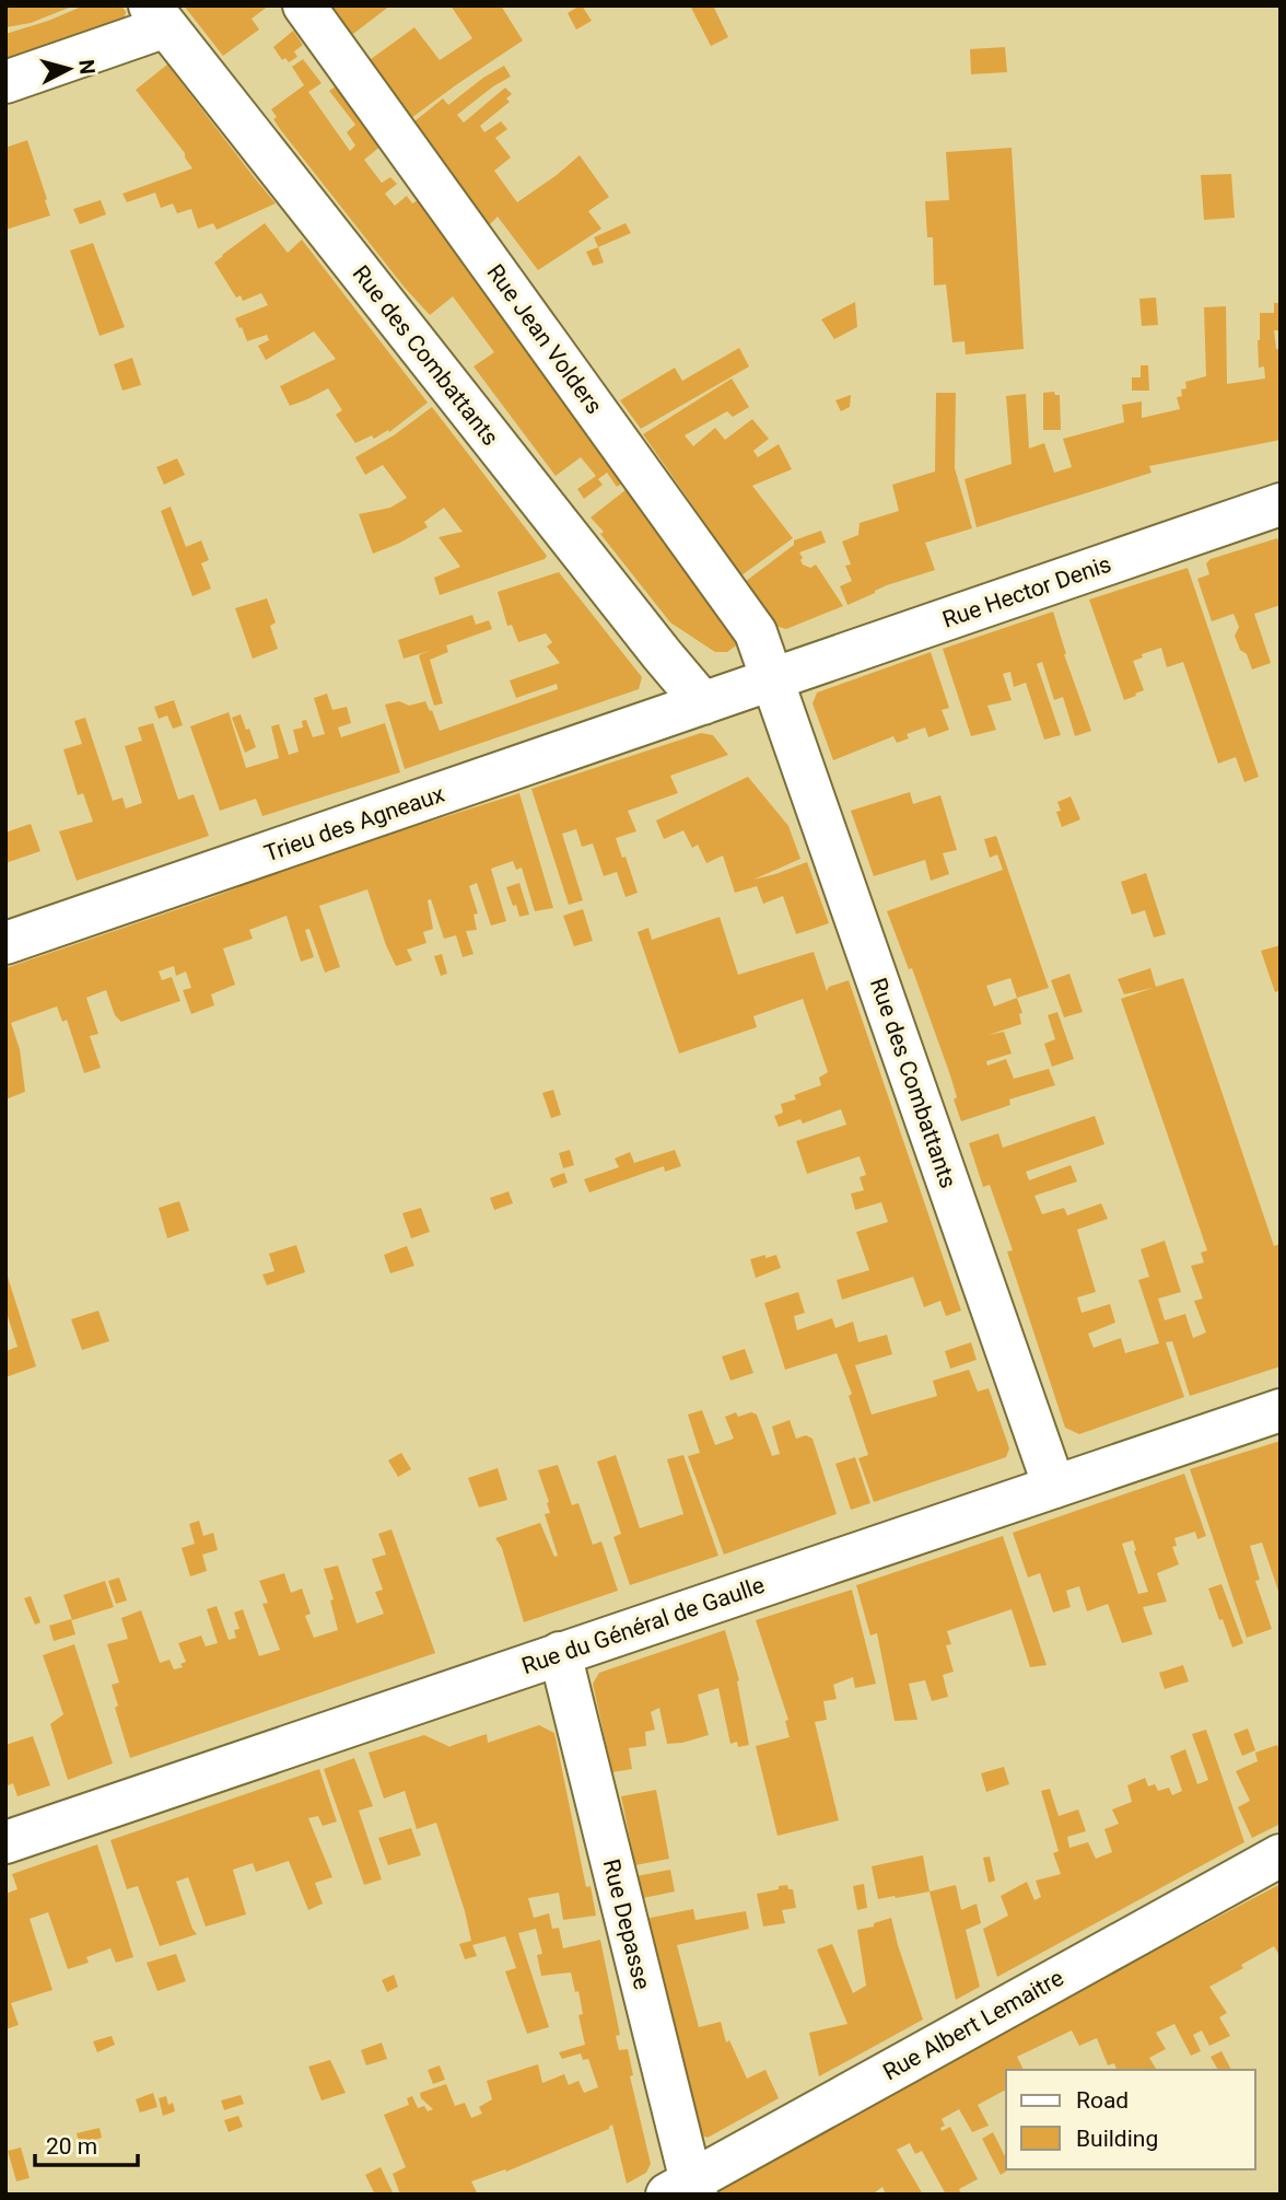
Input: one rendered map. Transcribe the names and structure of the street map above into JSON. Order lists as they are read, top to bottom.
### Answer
{
  "streets": {
    "street": [
      "Rue Jean Volders",
      "Rue des Combattants",
      "Rue Hector Denis",
      "Trieu des Agneaux",
      "Rue du Général de Gaulle",
      "Rue Depasse",
      "Rue Albert Lemaitre"
    ]
  },
  "crossings": [
    ["Rue Jean Volders", "Rue des Combattants"],
    ["Rue Jean Volders", "Rue Hector Denis"],
    ["Rue des Combattants", "Rue Hector Denis"],
    ["Rue des Combattants", "Trieu des Agneaux"],
    ["Rue des Combattants", "Rue du Général de Gaulle"],
    ["Rue Hector Denis", "Trieu des Agneaux"],
    ["Rue du Général de Gaulle", "Rue Depasse"],
    ["Rue Depasse", "Rue Albert Lemaitre"]
  ],
  "legend": ["Road", "Building"],
  "scale_bar": "20 m",
  "north": "right"
}
